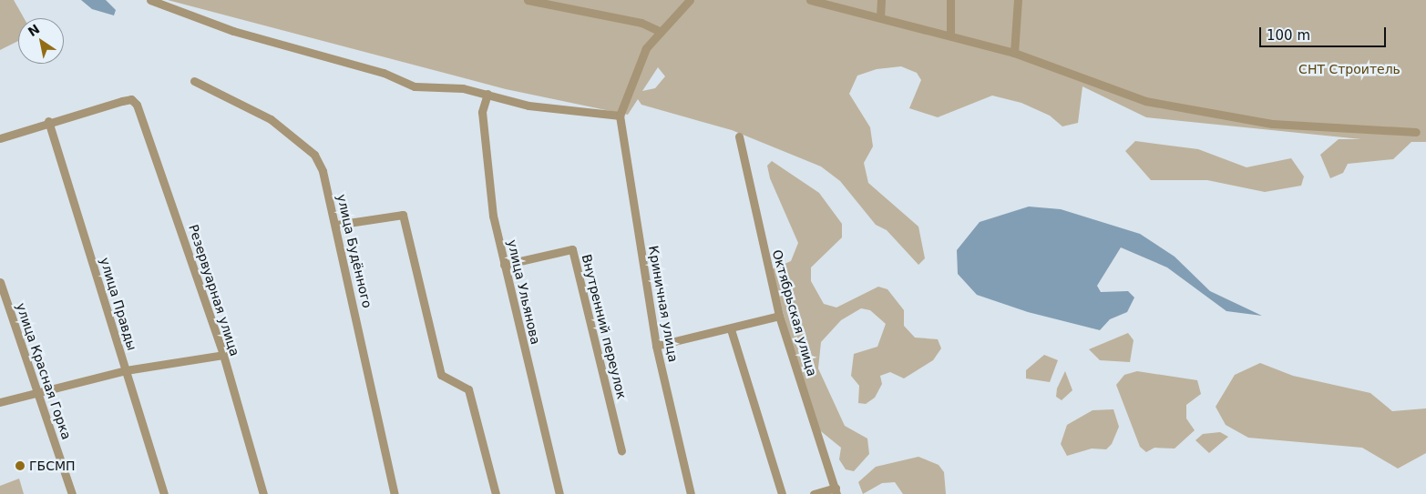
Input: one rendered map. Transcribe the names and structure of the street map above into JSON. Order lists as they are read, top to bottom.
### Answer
{
  "streets": {
    "street": [
      "улица Будённого",
      "Резервуарная улица",
      "улица Ульянова",
      "улица Правды",
      "Криничная улица",
      "Октябрьская улица",
      "Внутренний переулок",
      "улица Красная Горка"
    ]
  },
  "crossings": [
    ["Резервуарная улица", "улица Правды"],
    ["улица Ульянова", "Внутренний переулок"]
  ],
  "parks": ["СНТ Строитель"],
  "places": ["ГБСМП"],
  "scale_bar": "100 m",
  "north": "top left"
}
